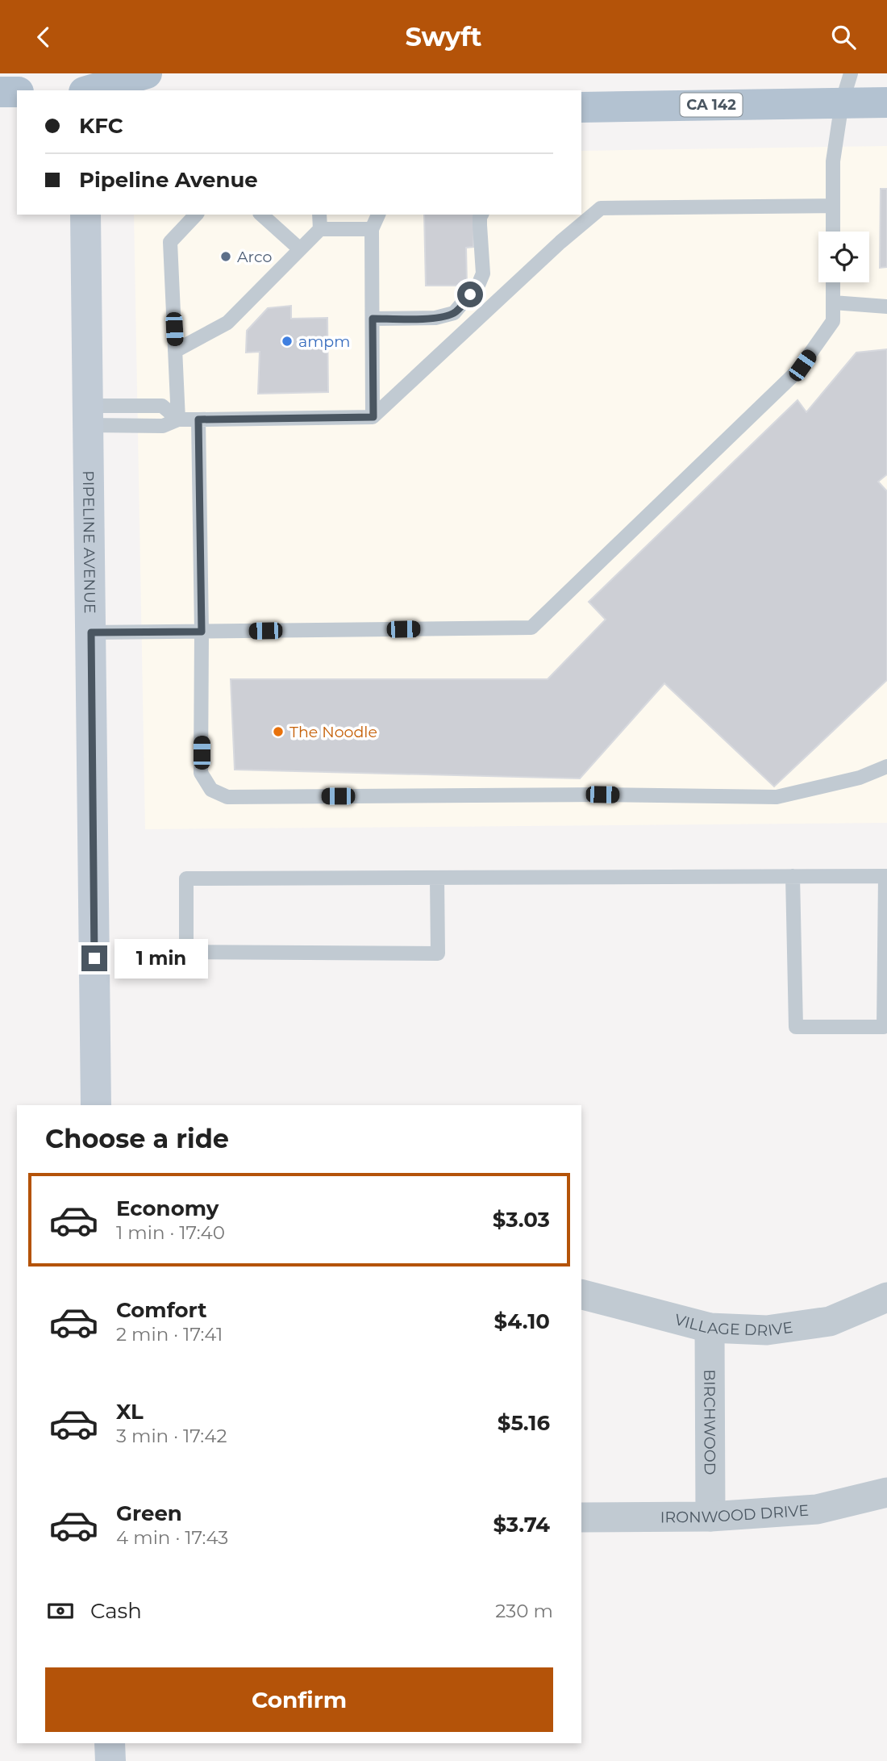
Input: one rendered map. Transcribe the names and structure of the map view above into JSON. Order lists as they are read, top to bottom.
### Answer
{
  "streets": {
    "main road": ["CA 142", "PIPELINE AVENUE"],
    "street": ["VILLAGE DRIVE", "BIRCHWOOD", "IRONWOOD DRIVE"]
  },
  "crossings": [
    ["VILLAGE DRIVE", "BIRCHWOOD"],
    ["BIRCHWOOD", "IRONWOOD DRIVE"]
  ],
  "places": ["Arco", "ampm", "The Noodle"],
  "page": {
    "header": "Swyft",
    "banner": ["KFC", "Pipeline Avenue"],
    "bubble": "1 min",
    "heading": "Choose a ride",
    "list": [
      {
        "name": "Economy",
        "note": "1 min · 17:40",
        "value": "$3.03"
      },
      {
        "name": "Comfort",
        "note": "2 min · 17:41",
        "value": "$4.10"
      },
      {
        "name": "XL",
        "note": "3 min · 17:42",
        "value": "$5.16"
      },
      {
        "name": "Green",
        "note": "4 min · 17:43",
        "value": "$3.74"
      }
    ],
    "pay": ["Cash", "230 m"],
    "buttons": "Confirm"
  }
}
